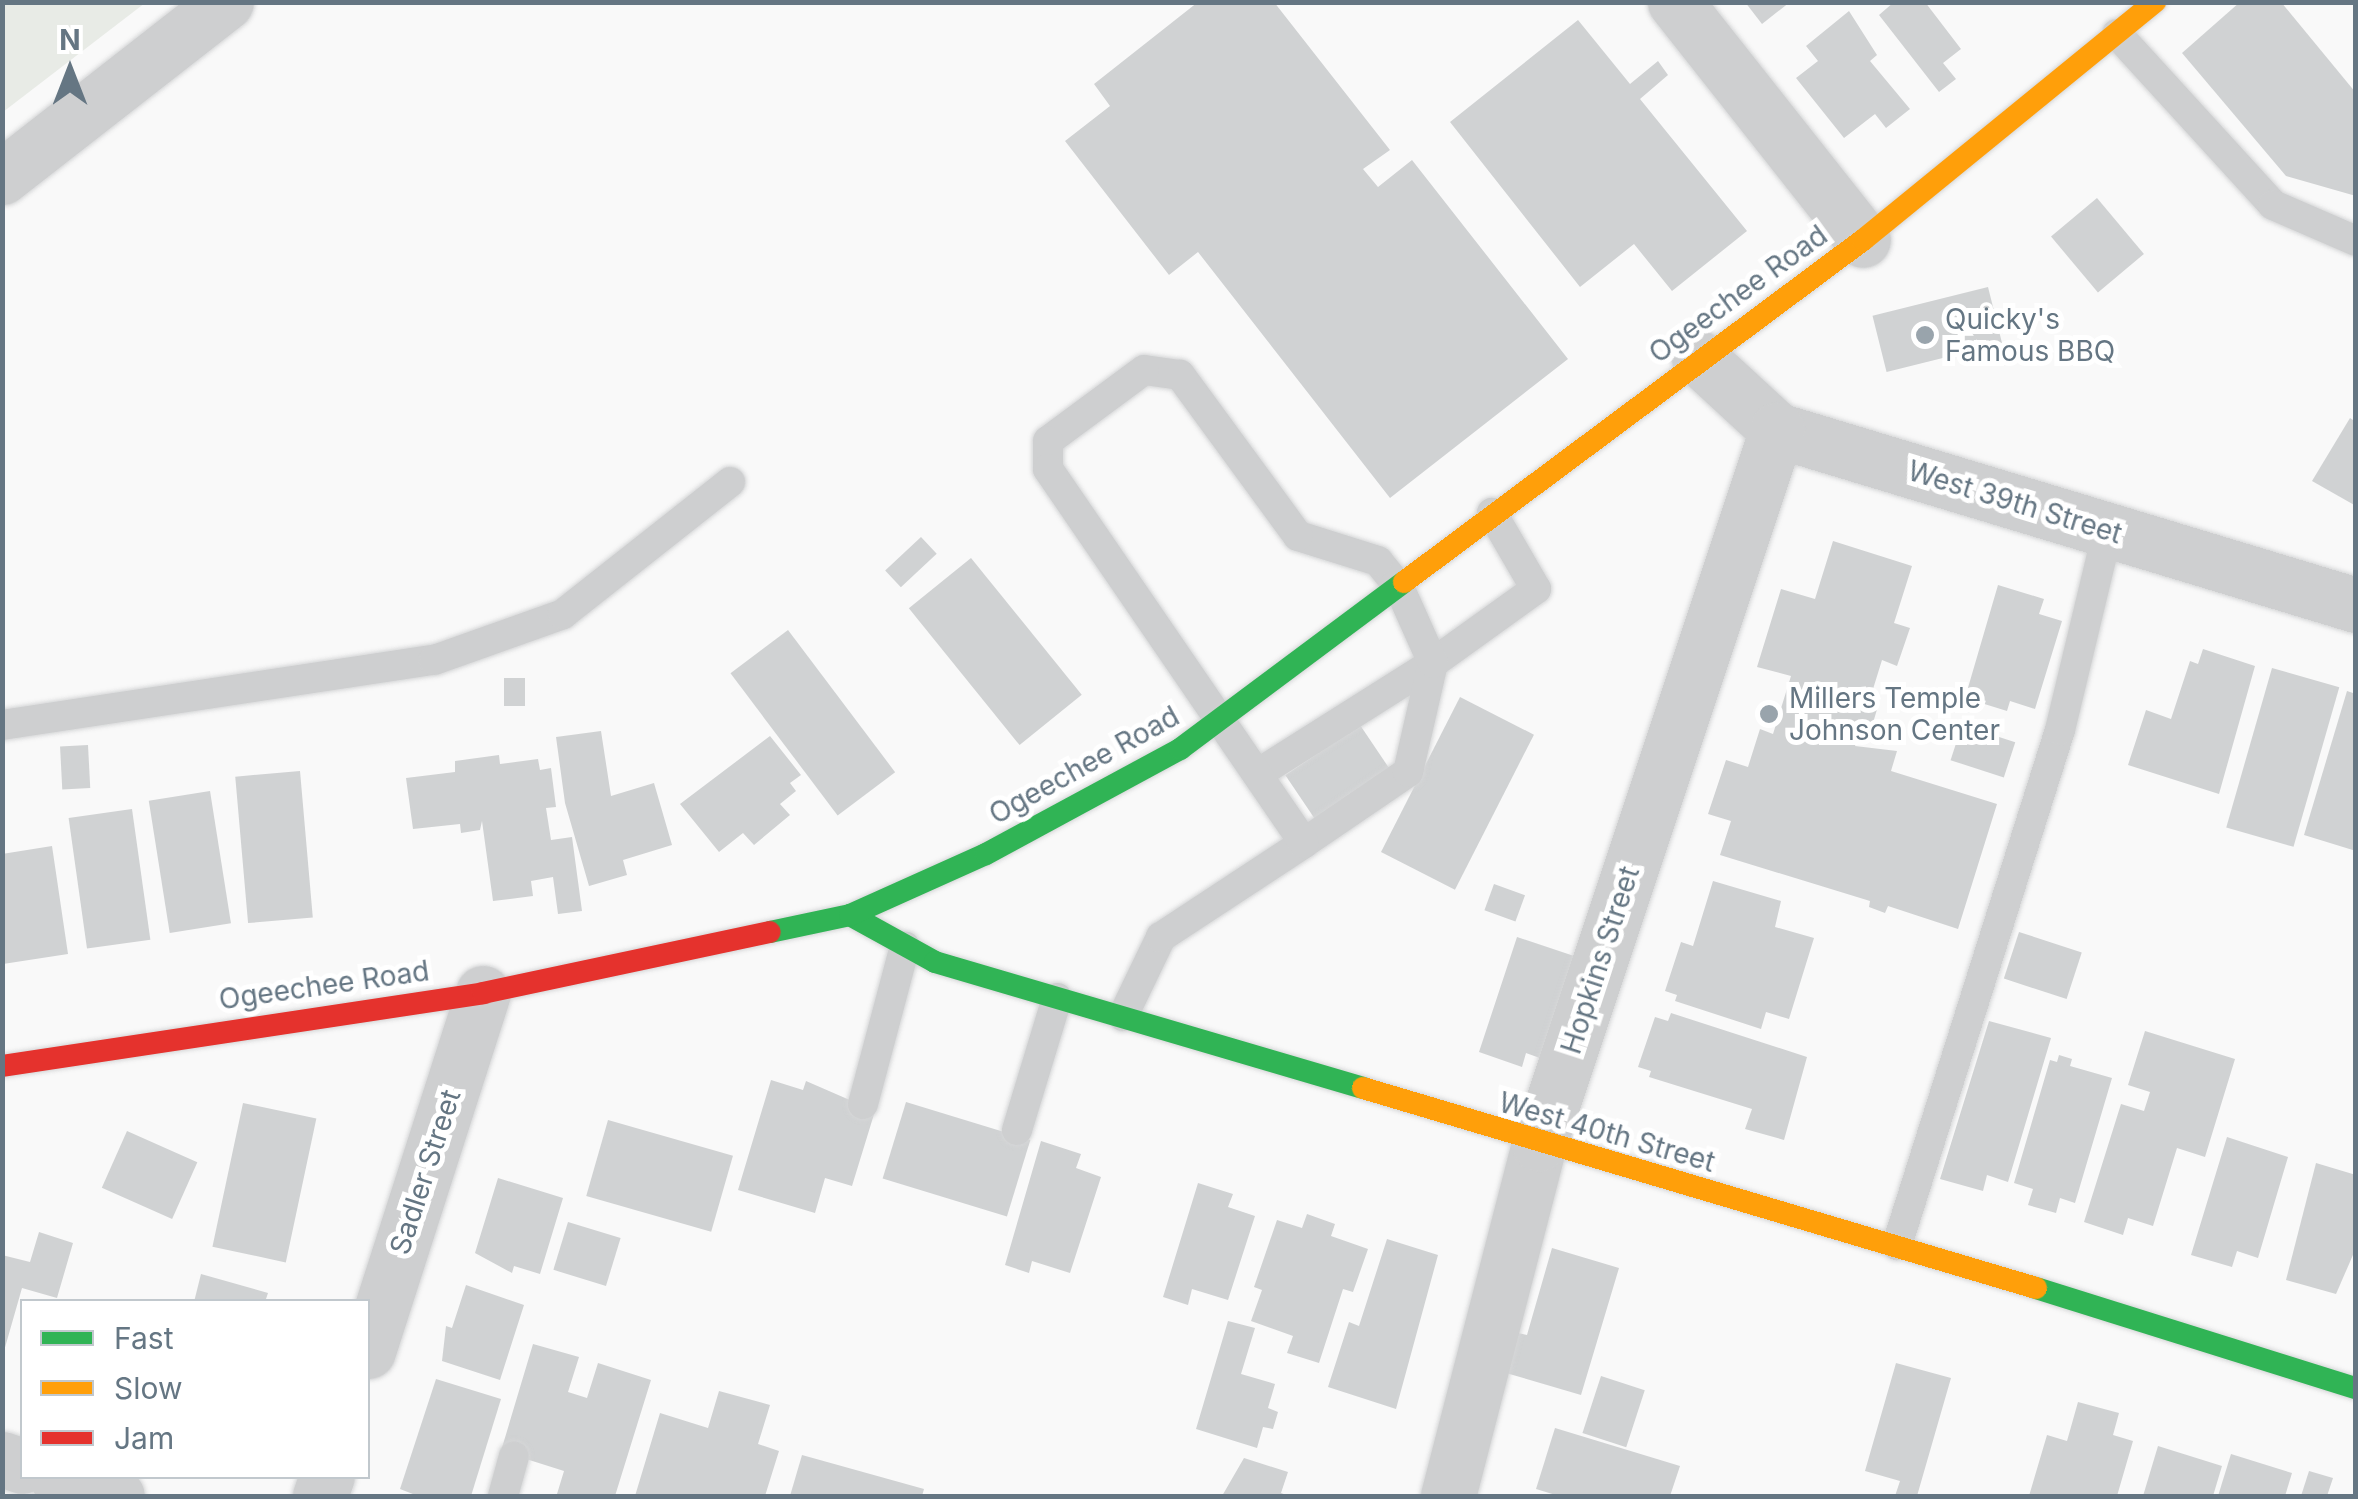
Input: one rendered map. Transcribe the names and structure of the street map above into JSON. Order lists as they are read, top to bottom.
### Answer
{
  "streets": {
    "street": [
      "Ogeechee Road",
      "West 39th Street",
      "Hopkins Street",
      "West 40th Street",
      "Sadler Street"
    ]
  },
  "crossings": [
    ["Ogeechee Road", "West 39th Street"],
    ["Ogeechee Road", "West 40th Street"],
    ["Ogeechee Road", "Sadler Street"],
    ["West 39th Street", "Hopkins Street"],
    ["Hopkins Street", "West 40th Street"]
  ],
  "places": ["Quicky's Famous BBQ", "Millers Temple Johnson Center"],
  "legend": ["Fast", "Slow", "Jam"],
  "north": "top"
}
